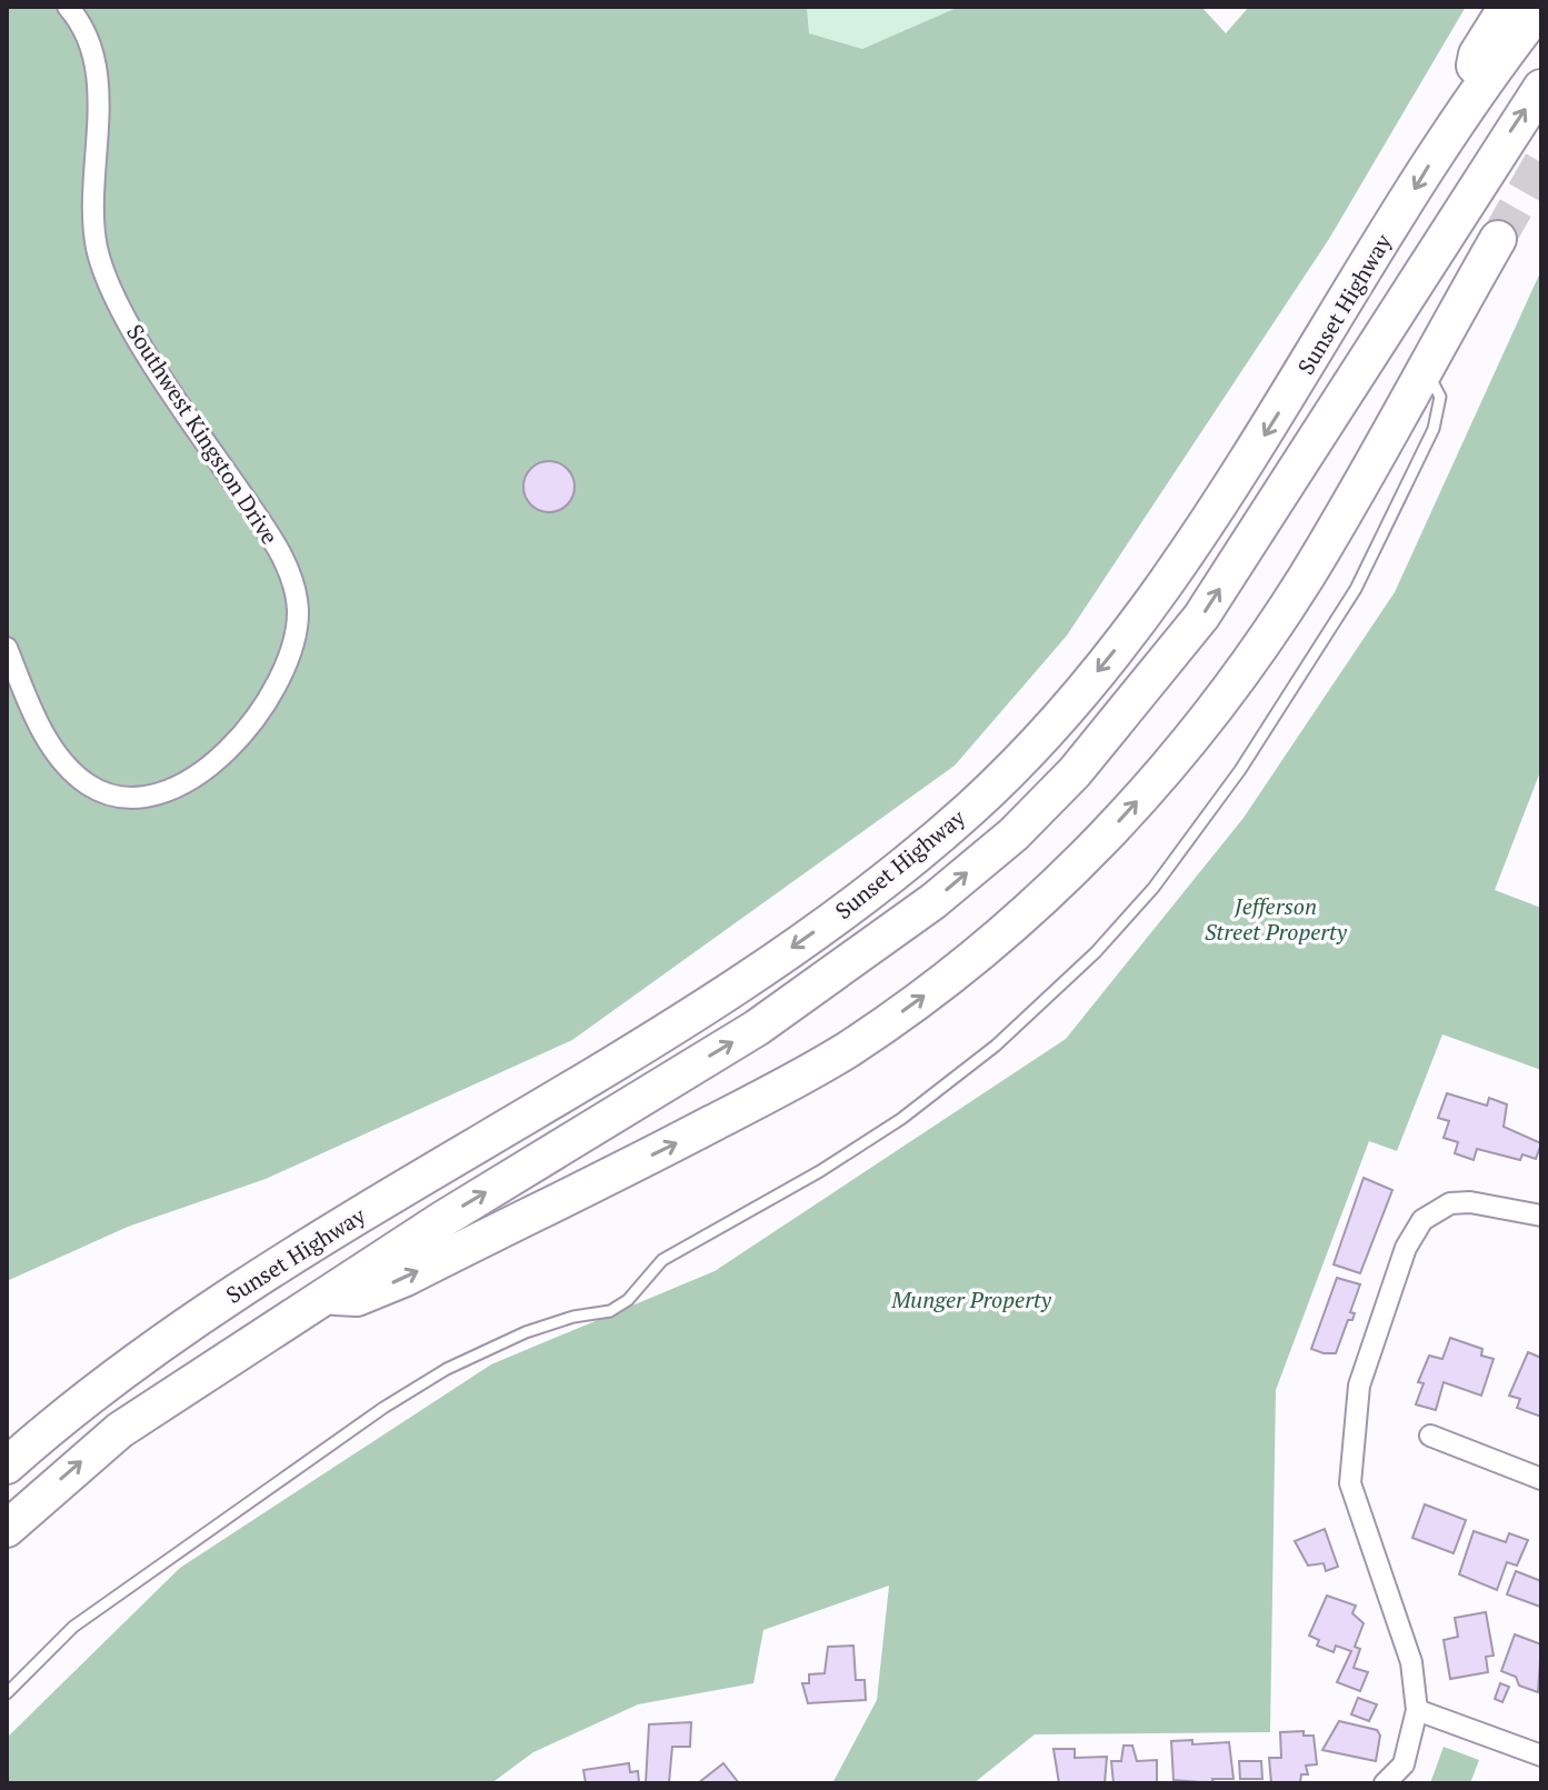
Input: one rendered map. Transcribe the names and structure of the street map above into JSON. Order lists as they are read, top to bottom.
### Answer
{
  "streets": {
    "highway": ["Sunset Highway"],
    "street": ["Southwest Kingston Drive"]
  },
  "parks": ["Jefferson Street Property", "Munger Property"]
}
